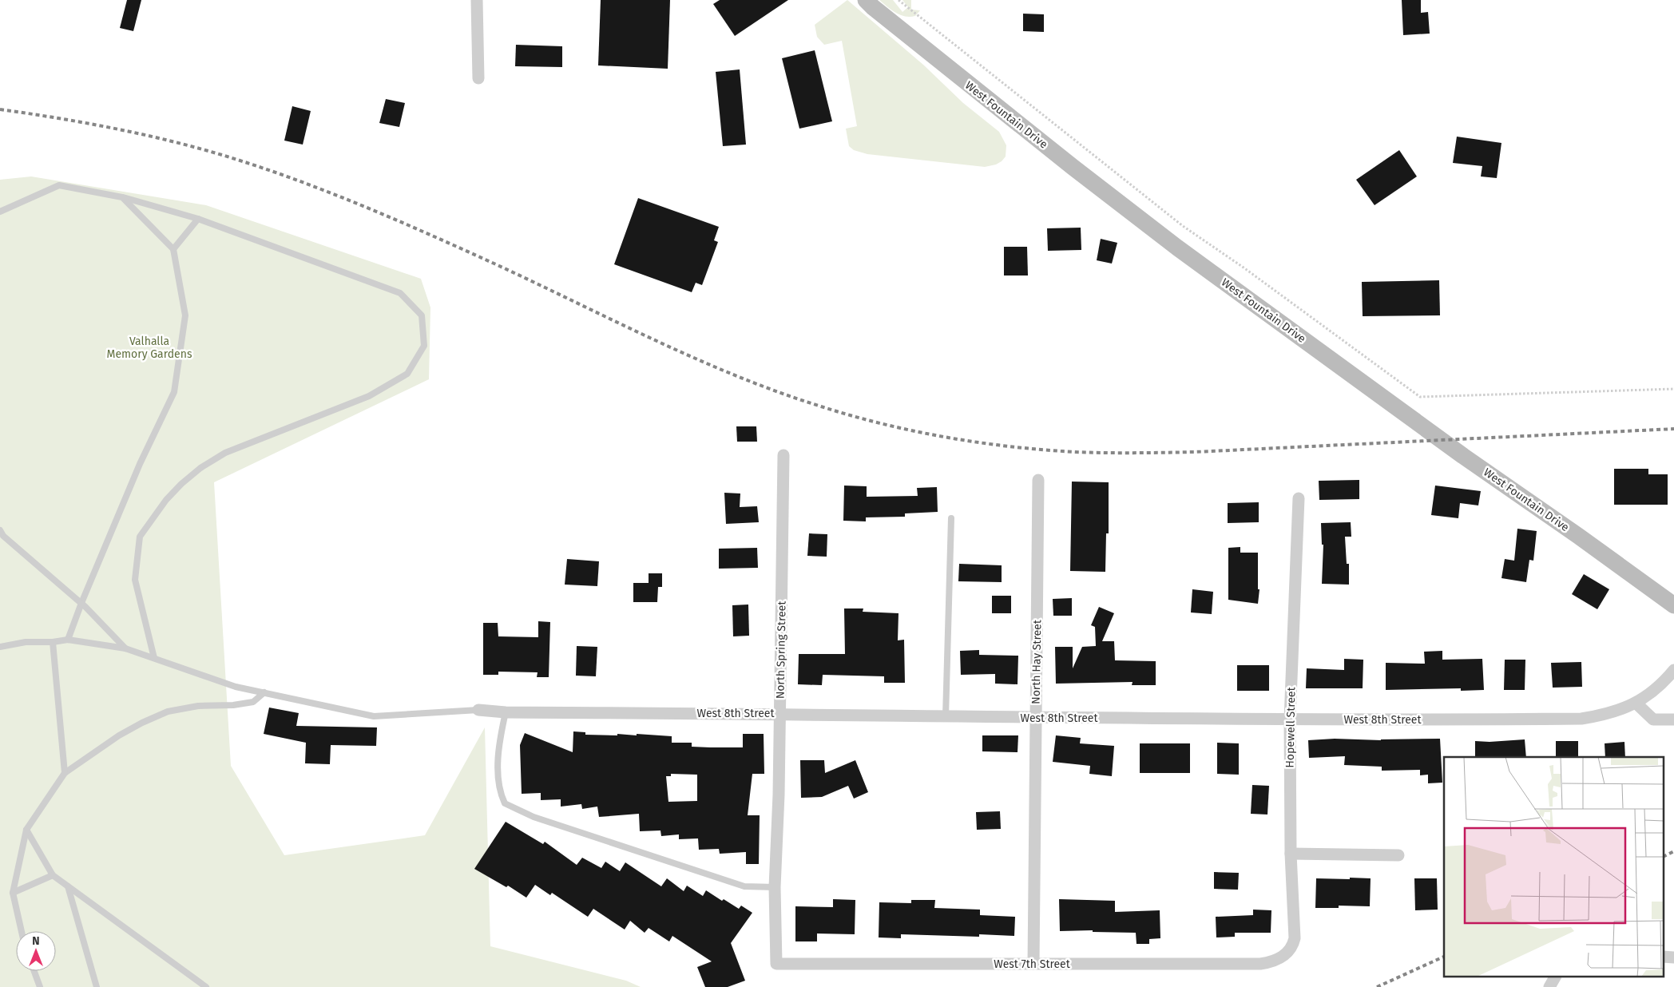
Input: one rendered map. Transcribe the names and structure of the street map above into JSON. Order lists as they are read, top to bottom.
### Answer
{
  "streets": {
    "street": [
      "West Fountain Drive",
      "North Spring Street",
      "North Hay Street",
      "West 8th Street",
      "Hopewell Street",
      "West 7th Street"
    ]
  },
  "crossings": [
    ["North Spring Street", "West 8th Street"],
    ["North Spring Street", "West 7th Street"],
    ["North Hay Street", "West 8th Street"],
    ["North Hay Street", "West 7th Street"],
    ["West 8th Street", "Hopewell Street"],
    ["Hopewell Street", "West 7th Street"]
  ],
  "parks": ["Valhalla Memory Gardens"],
  "north": "top"
}
